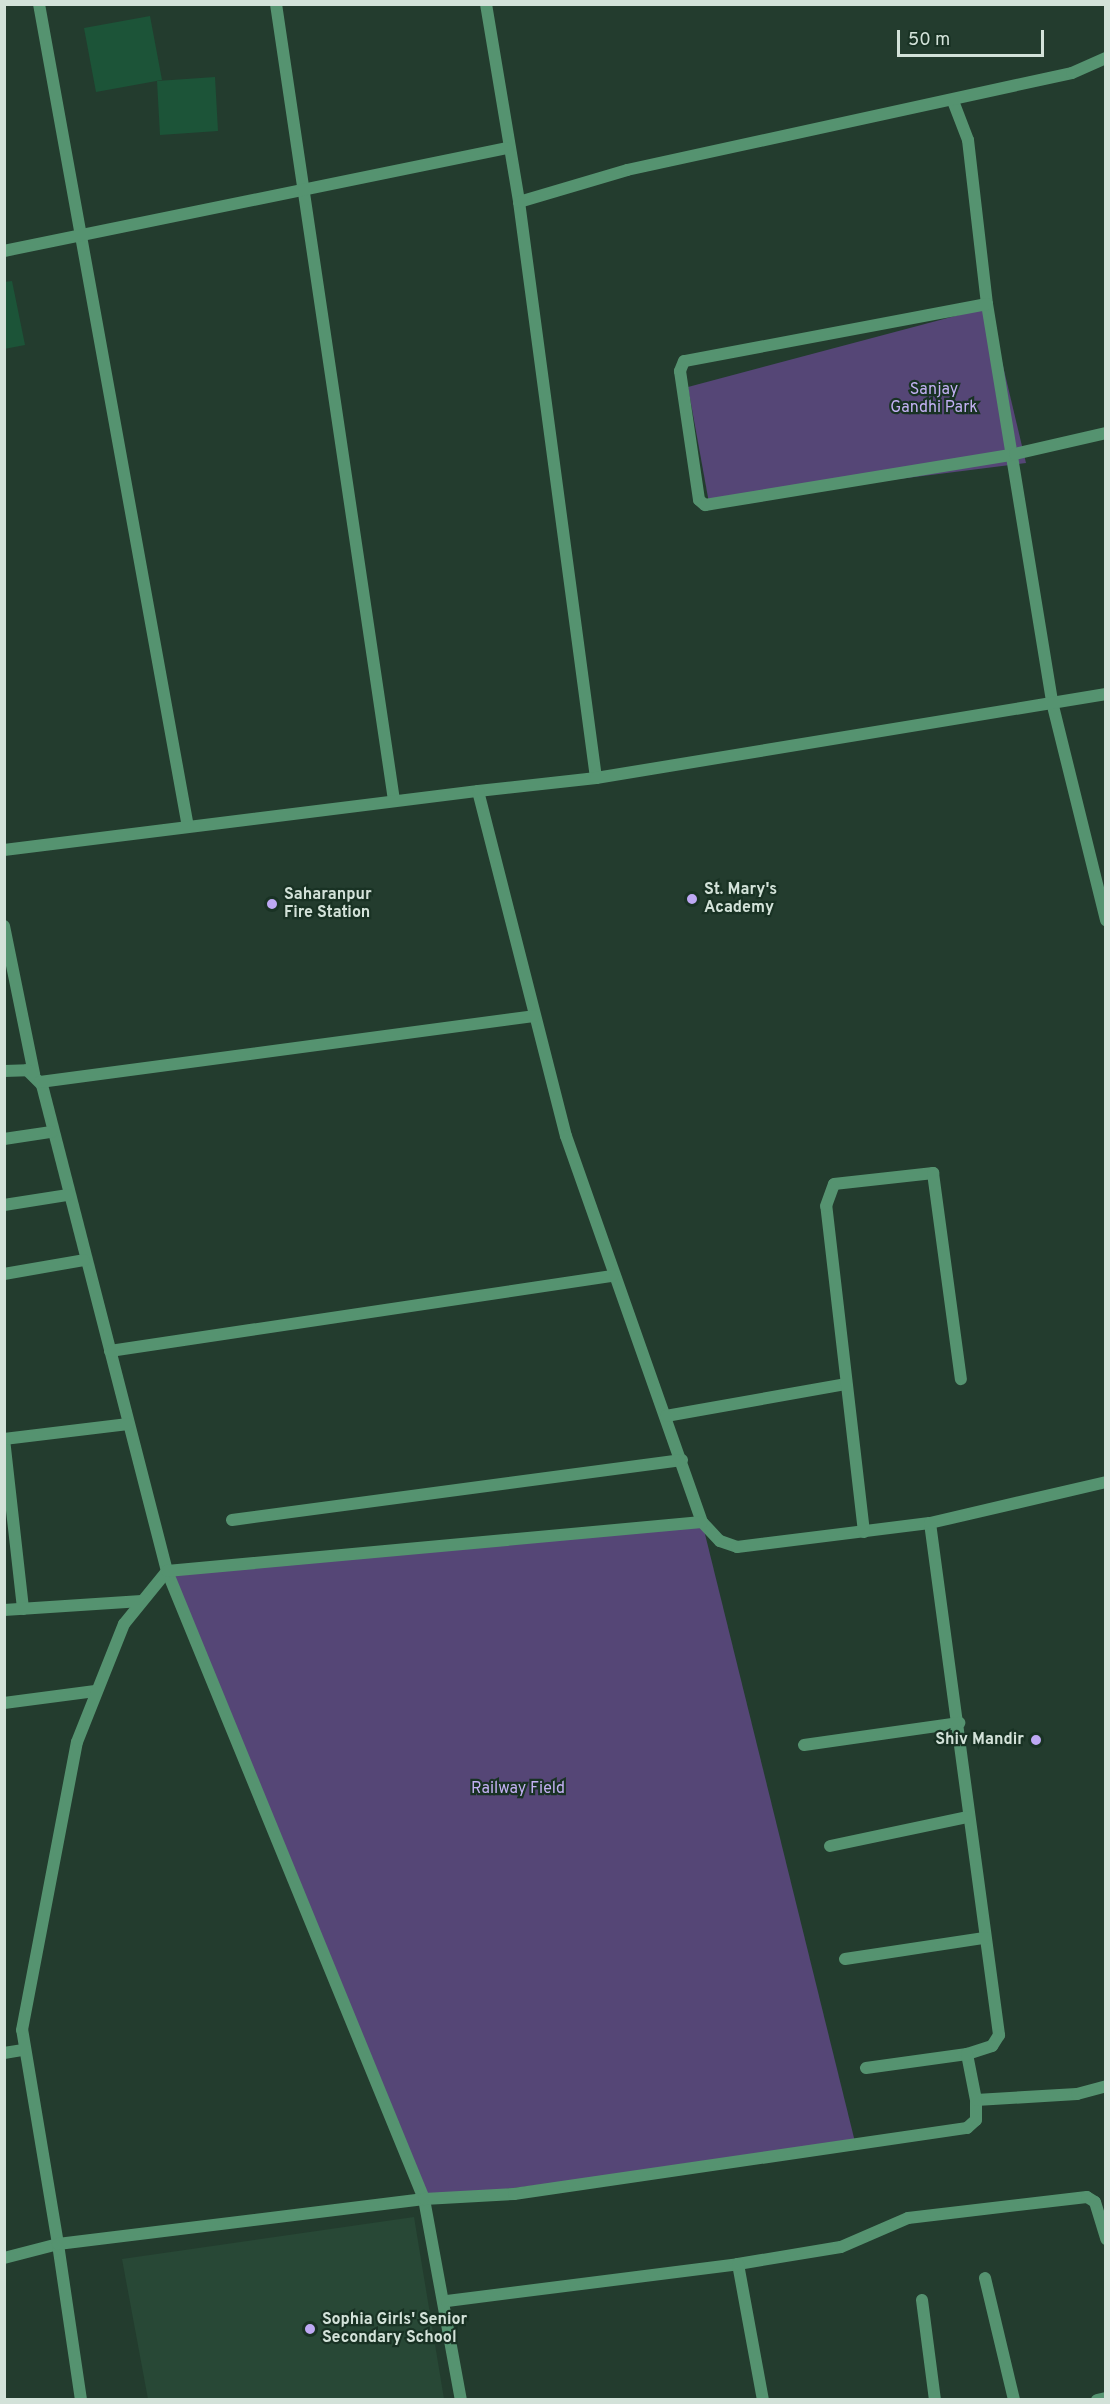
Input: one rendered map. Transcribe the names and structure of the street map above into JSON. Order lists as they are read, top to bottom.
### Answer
{
  "parks": ["Sanjay Gandhi Park", "Railway Field"],
  "places": [
    "St. Mary's Academy",
    "Saharanpur Fire Station",
    "Shiv Mandir",
    "Sophia Girls' Senior Secondary School"
  ],
  "scale_bar": "50 m"
}
